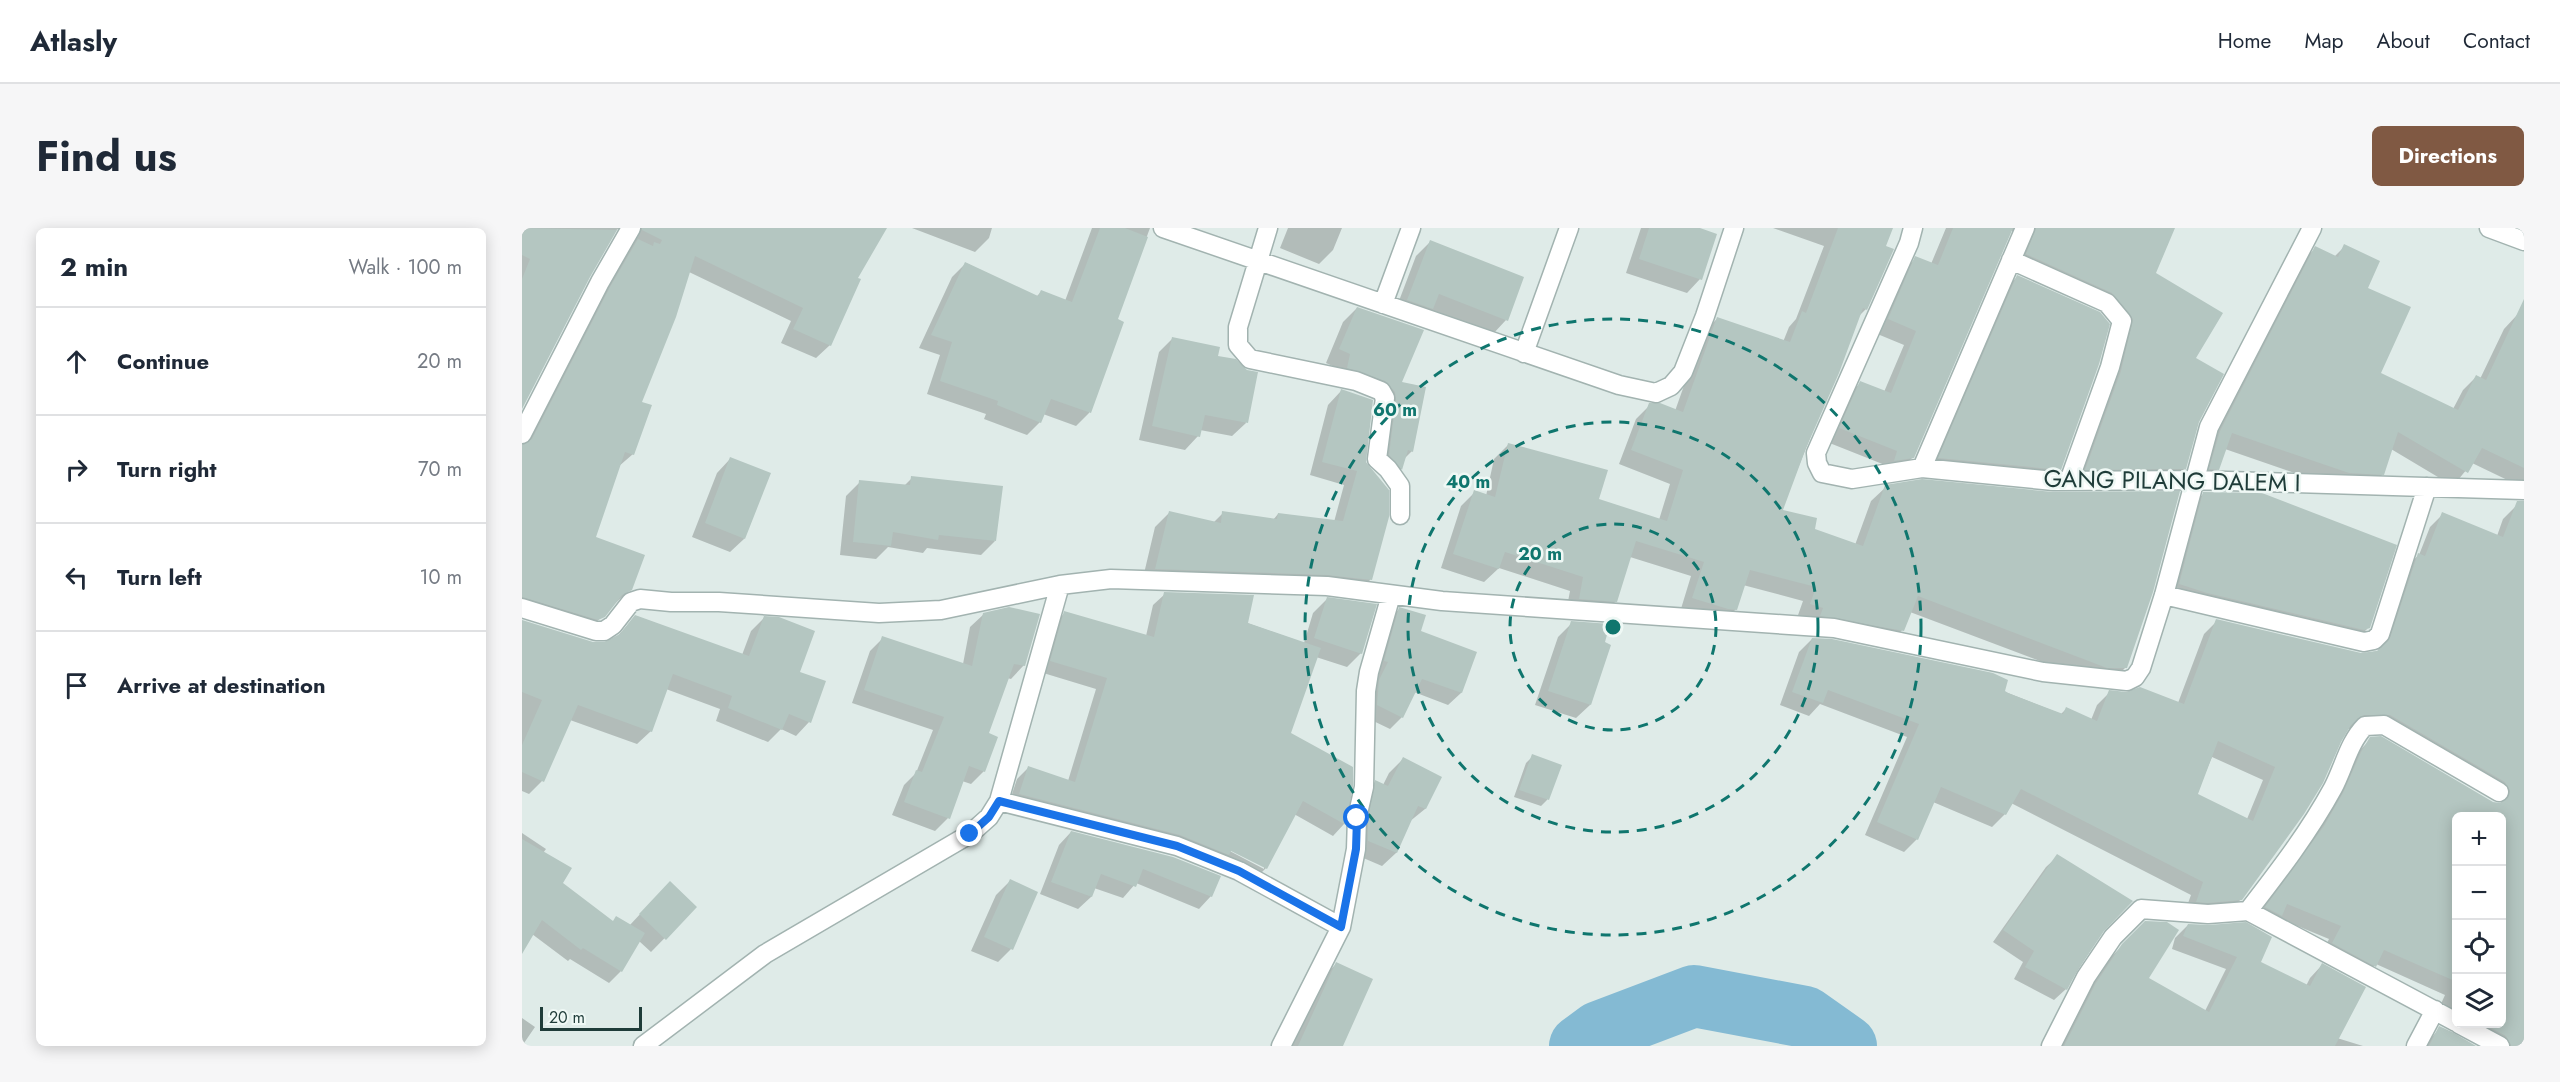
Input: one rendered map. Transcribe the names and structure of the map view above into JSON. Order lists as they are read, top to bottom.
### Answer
{
  "streets": {
    "street": ["GANG PILANG DALEM I"]
  },
  "scale_bar": "20 m",
  "page": {
    "header": "Atlasly",
    "nav": [
      "Home",
      "Map",
      "About",
      "Contact"
    ],
    "title": "Find us",
    "buttons": "Directions",
    "heading": ["2 min", "Walk · 100 m"],
    "list": [
      ["Continue", "20 m"],
      ["Turn right", "70 m"],
      ["Turn left", "10 m"],
      "Arrive at destination"
    ],
    "map_buttons": ["+", "−"],
    "scale": "20 m"
  },
  "rings": ["60 m", "40 m", "20 m"]
}
